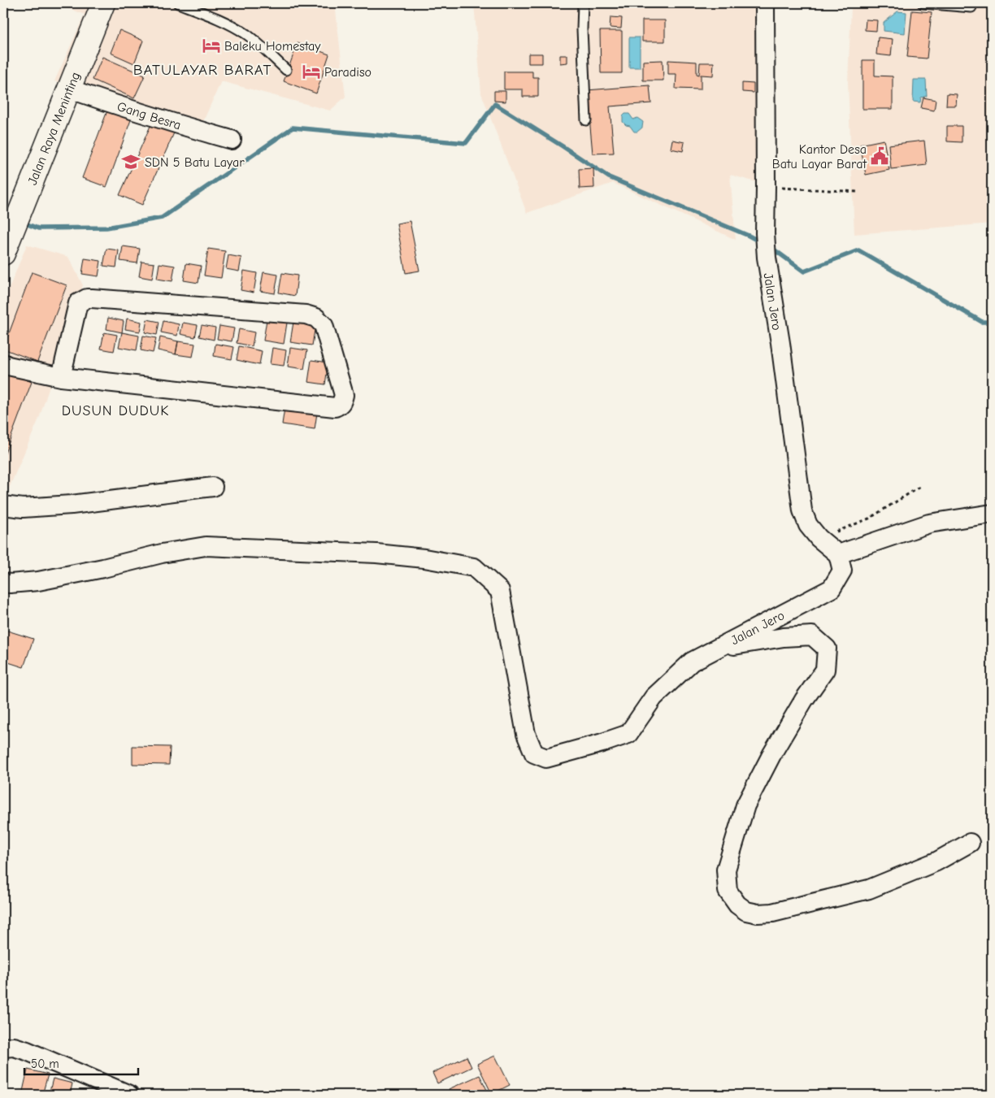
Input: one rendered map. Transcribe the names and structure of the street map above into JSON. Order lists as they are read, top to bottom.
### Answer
{
  "streets": {
    "highway": ["Jalan Raya Meninting"],
    "street": ["Gang Besra", "Jalan Jero"]
  },
  "crossings": [
    ["Gang Besra", "Jalan Raya Meninting"]
  ],
  "districts": ["BATULAYAR BARAT", "DUSUN DUDUK"],
  "places": {
    "hotel": ["Baleku Homestay", "Paradiso"],
    "public building": ["Kantor Desa Batu Layar Barat"],
    "school or university": ["SDN 5 Batu Layar"]
  },
  "scale_bar": "50 m"
}
